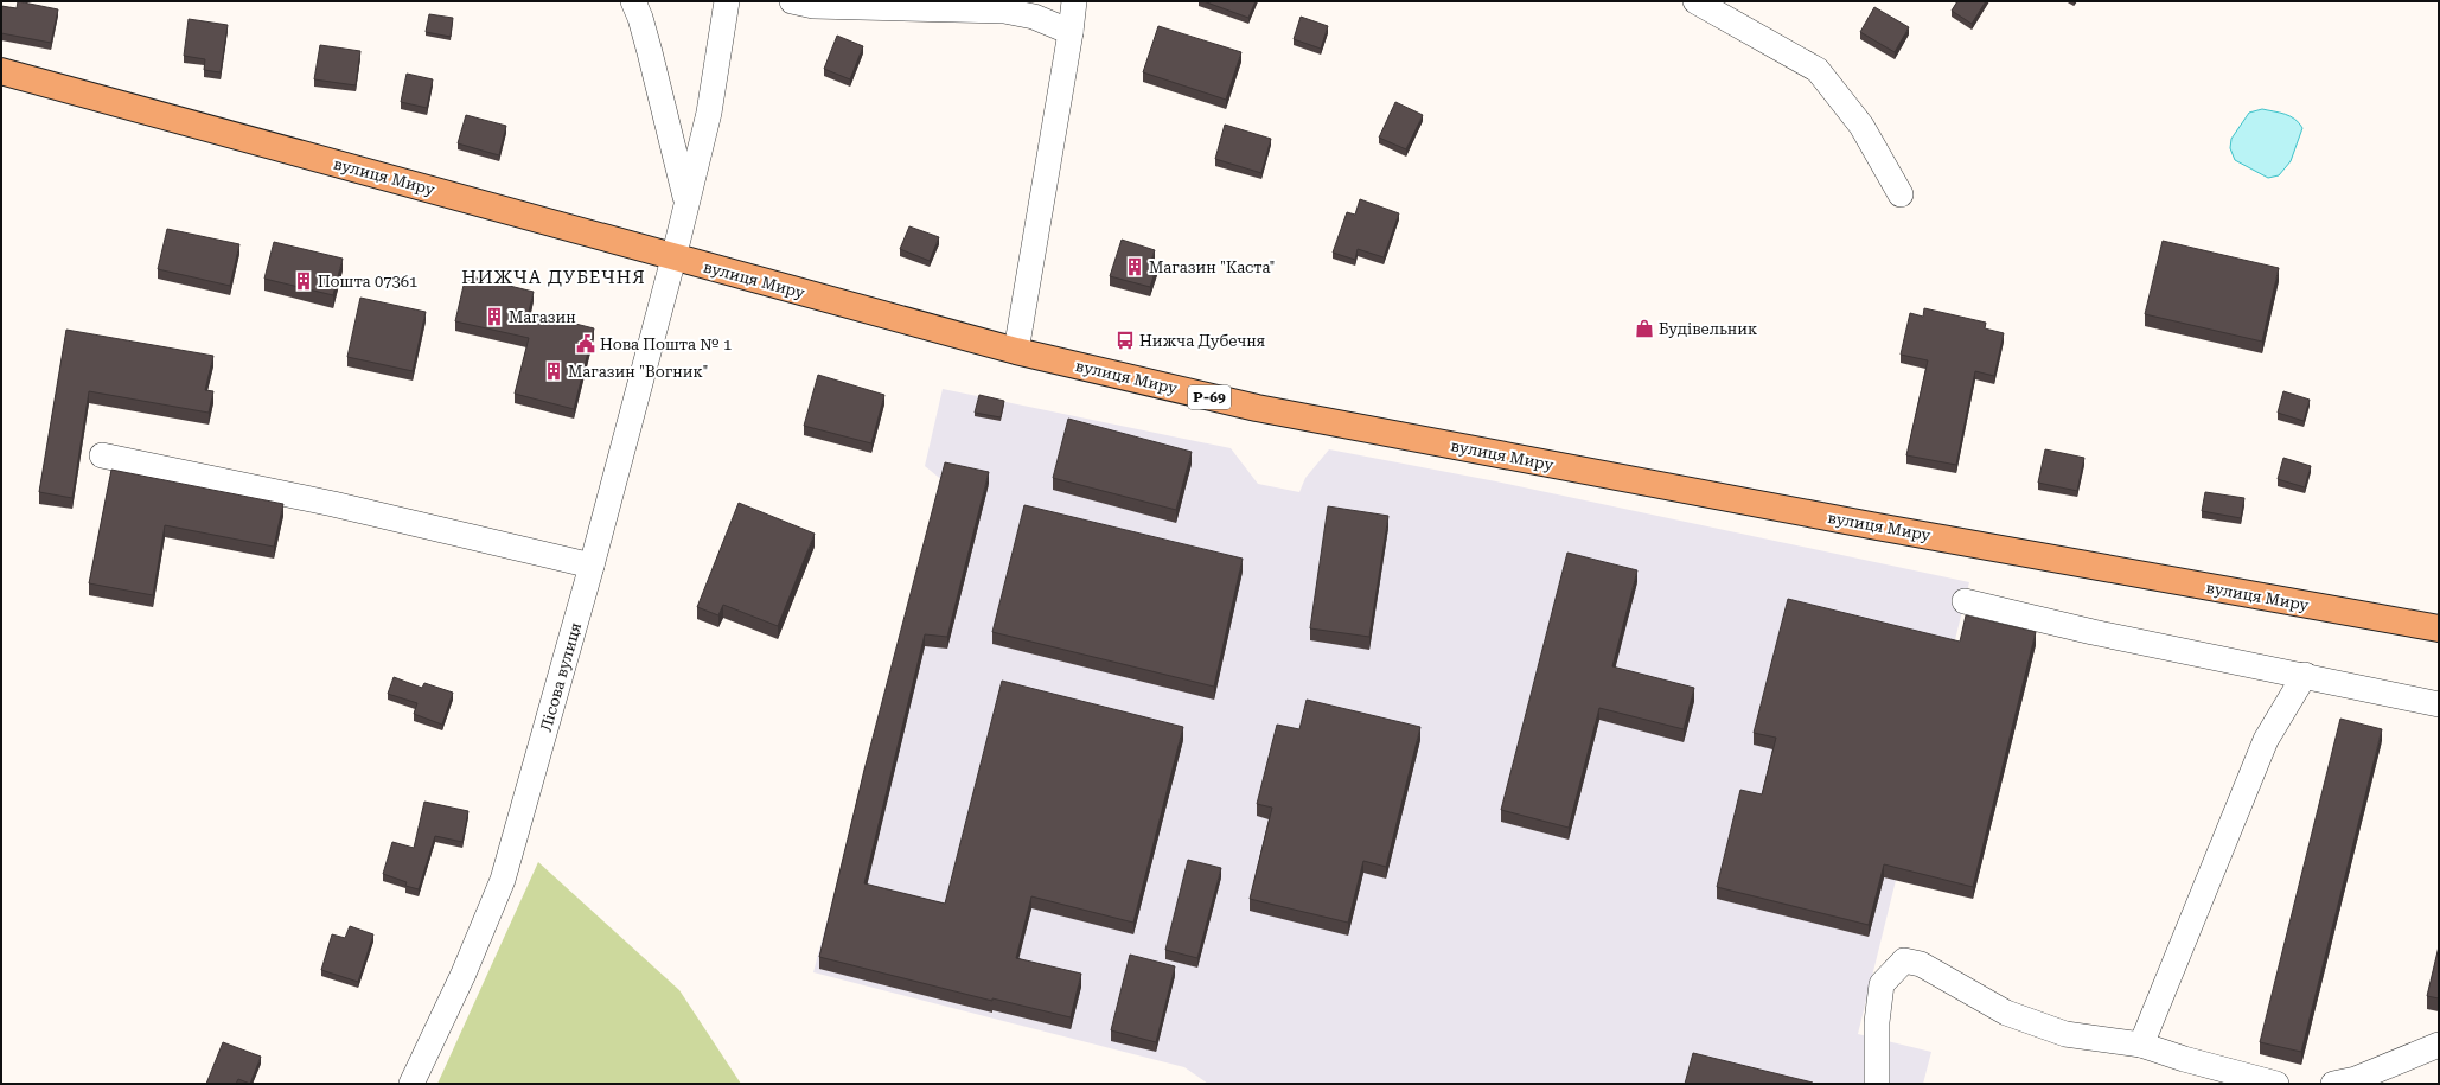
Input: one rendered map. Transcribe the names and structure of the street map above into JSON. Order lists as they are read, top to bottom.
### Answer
{
  "streets": {
    "main road": ["вулиця Миру", "Р-69"],
    "street": ["Лісова вулиця"]
  },
  "crossings": [
    ["вулиця Миру", "Лісова вулиця"]
  ],
  "districts": ["НИЖЧА ДУБЕЧНЯ"],
  "places": {
    "building": [
      "Магазин \"Каста\"",
      "Пошта 07361",
      "Магазин",
      "Магазин \"Вогник\""
    ],
    "shop": ["Будівельник"],
    "bus stop": ["Нижча Дубечня"],
    "public building": ["Нова Пошта № 1"]
  }
}
